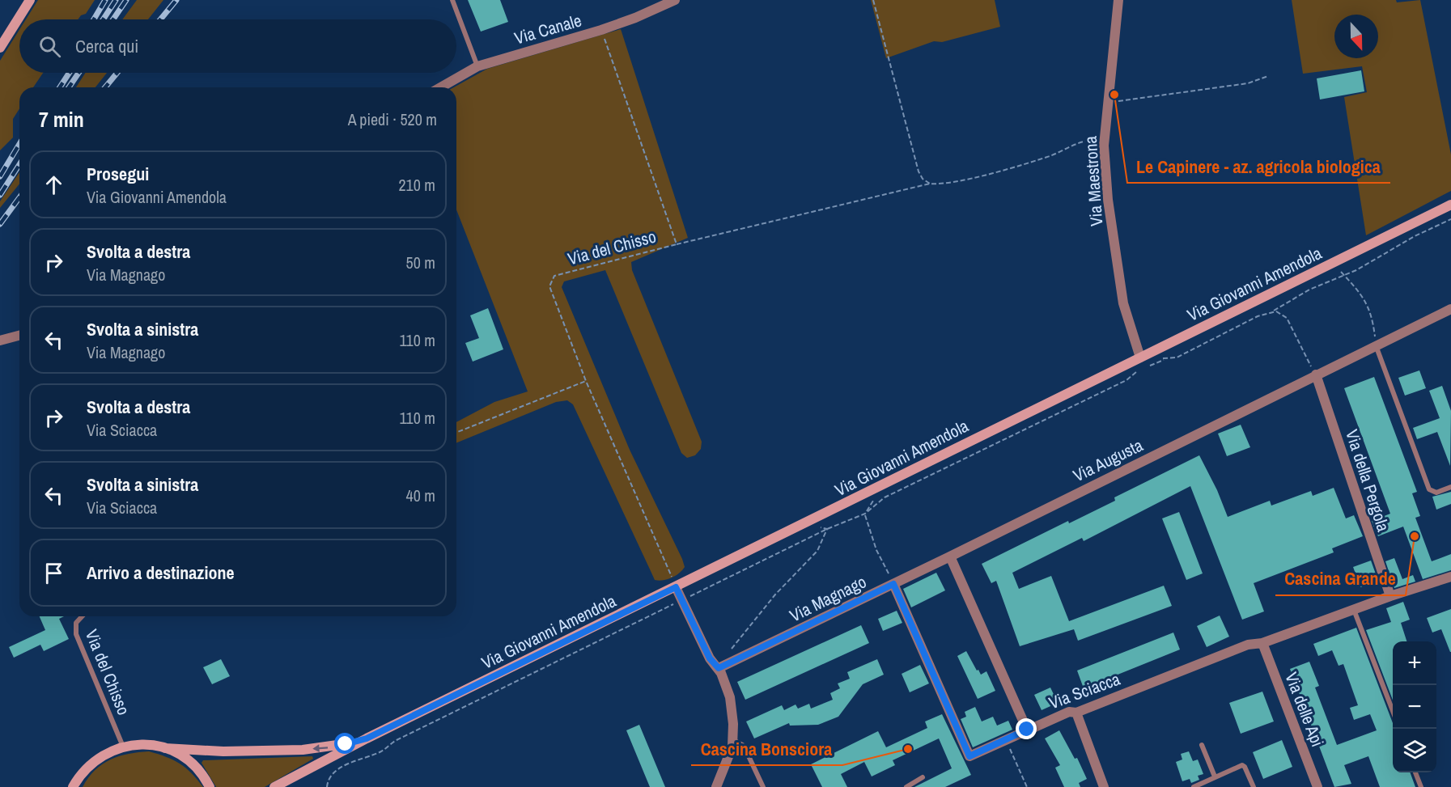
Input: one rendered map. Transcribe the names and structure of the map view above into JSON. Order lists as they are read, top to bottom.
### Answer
{
  "streets": {
    "main road": ["Via Giovanni Amendola"],
    "street": [
      "Via Canale",
      "Via Maestrona",
      "Via Augusta",
      "Via della Pergola",
      "Via Magnago",
      "Via Sciacca",
      "Via delle Api"
    ],
    "lane": ["Via del Chisso"]
  },
  "crossings": [
    ["Via Canale", "Via del Chisso"],
    ["Via Maestrona", "Via Giovanni Amendola"],
    ["Via del Chisso", "Via Giovanni Amendola"],
    ["Via Augusta", "Via della Pergola"],
    ["Via Augusta", "Via Magnago"],
    ["Via della Pergola", "Via Sciacca"],
    ["Via Magnago", "Via Sciacca"],
    ["Via Sciacca", "Via delle Api"]
  ],
  "places": ["Le Capinere - az. agricola biologica", "Cascina Grande", "Cascina Bonsciora"],
  "north": "bottom",
  "page": {
    "search": "Cerca qui",
    "heading": ["7 min", "A piedi · 520 m"],
    "list": [
      ["Prosegui", "Via Giovanni Amendola", "210 m"],
      ["Svolta a destra", "Via Magnago", "50 m"],
      ["Svolta a sinistra", "Via Magnago", "110 m"],
      ["Svolta a destra", "Via Sciacca", "110 m"],
      ["Svolta a sinistra", "Via Sciacca", "40 m"],
      "Arrivo a destinazione"
    ],
    "map_buttons": ["+", "−"]
  }
}
